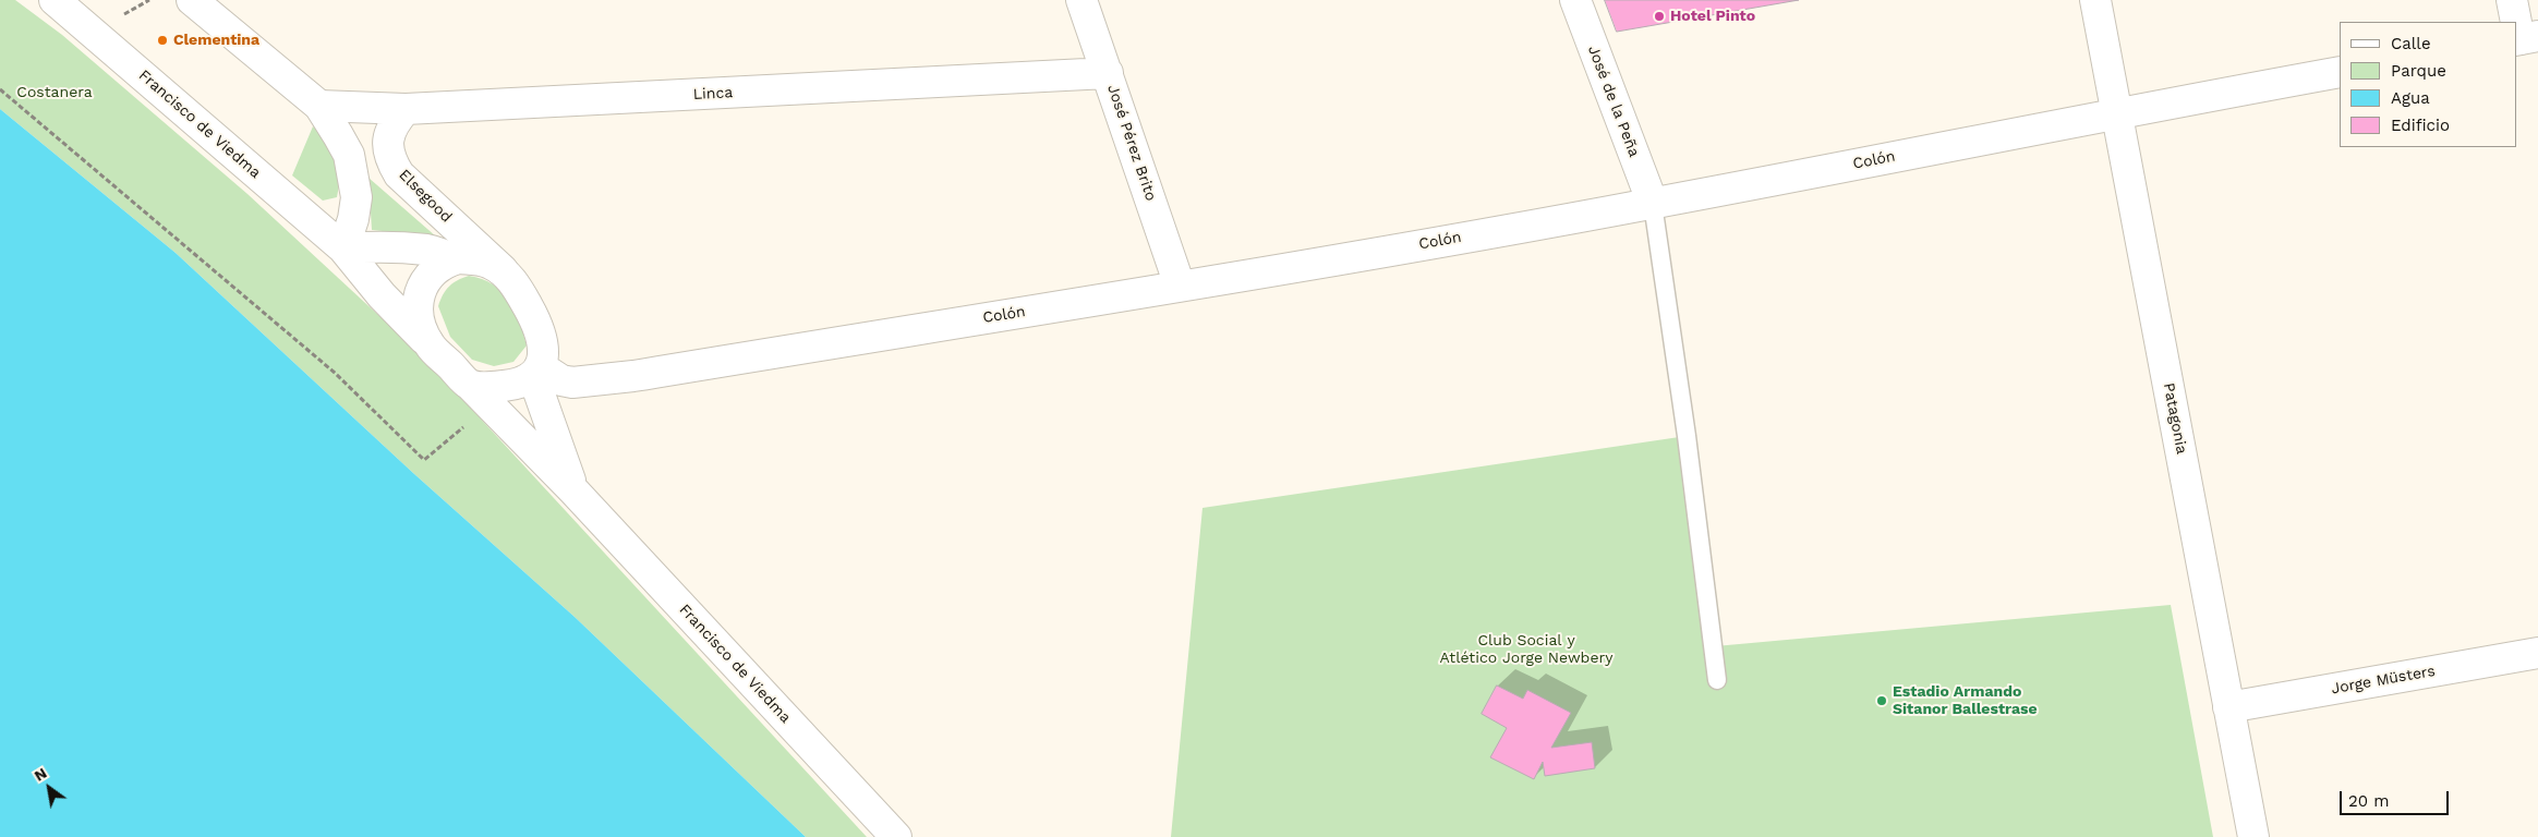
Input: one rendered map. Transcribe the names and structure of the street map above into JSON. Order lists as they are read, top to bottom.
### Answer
{
  "streets": {
    "street": [
      "Linca",
      "José de la Peña",
      "Francisco de Viedma",
      "José Pérez Brito",
      "Colón",
      "Elsegood",
      "Patagonia",
      "Jorge Müsters"
    ]
  },
  "crossings": [
    ["Linca", "José Pérez Brito"],
    ["Linca", "Elsegood"],
    ["José de la Peña", "Colón"],
    ["Francisco de Viedma", "Colón"],
    ["Francisco de Viedma", "Elsegood"],
    ["José Pérez Brito", "Colón"],
    ["Colón", "Elsegood"],
    ["Colón", "Patagonia"],
    ["Patagonia", "Jorge Müsters"]
  ],
  "parks": ["Costanera", "Club Social y Atlético Jorge Newbery"],
  "places": ["Hotel Pinto", "Clementina", "Estadio Armando Sitanor Ballestrase"],
  "legend": [
    "Calle",
    "Parque",
    "Agua",
    "Edificio"
  ],
  "scale_bar": "20 m",
  "north": "top left"
}
